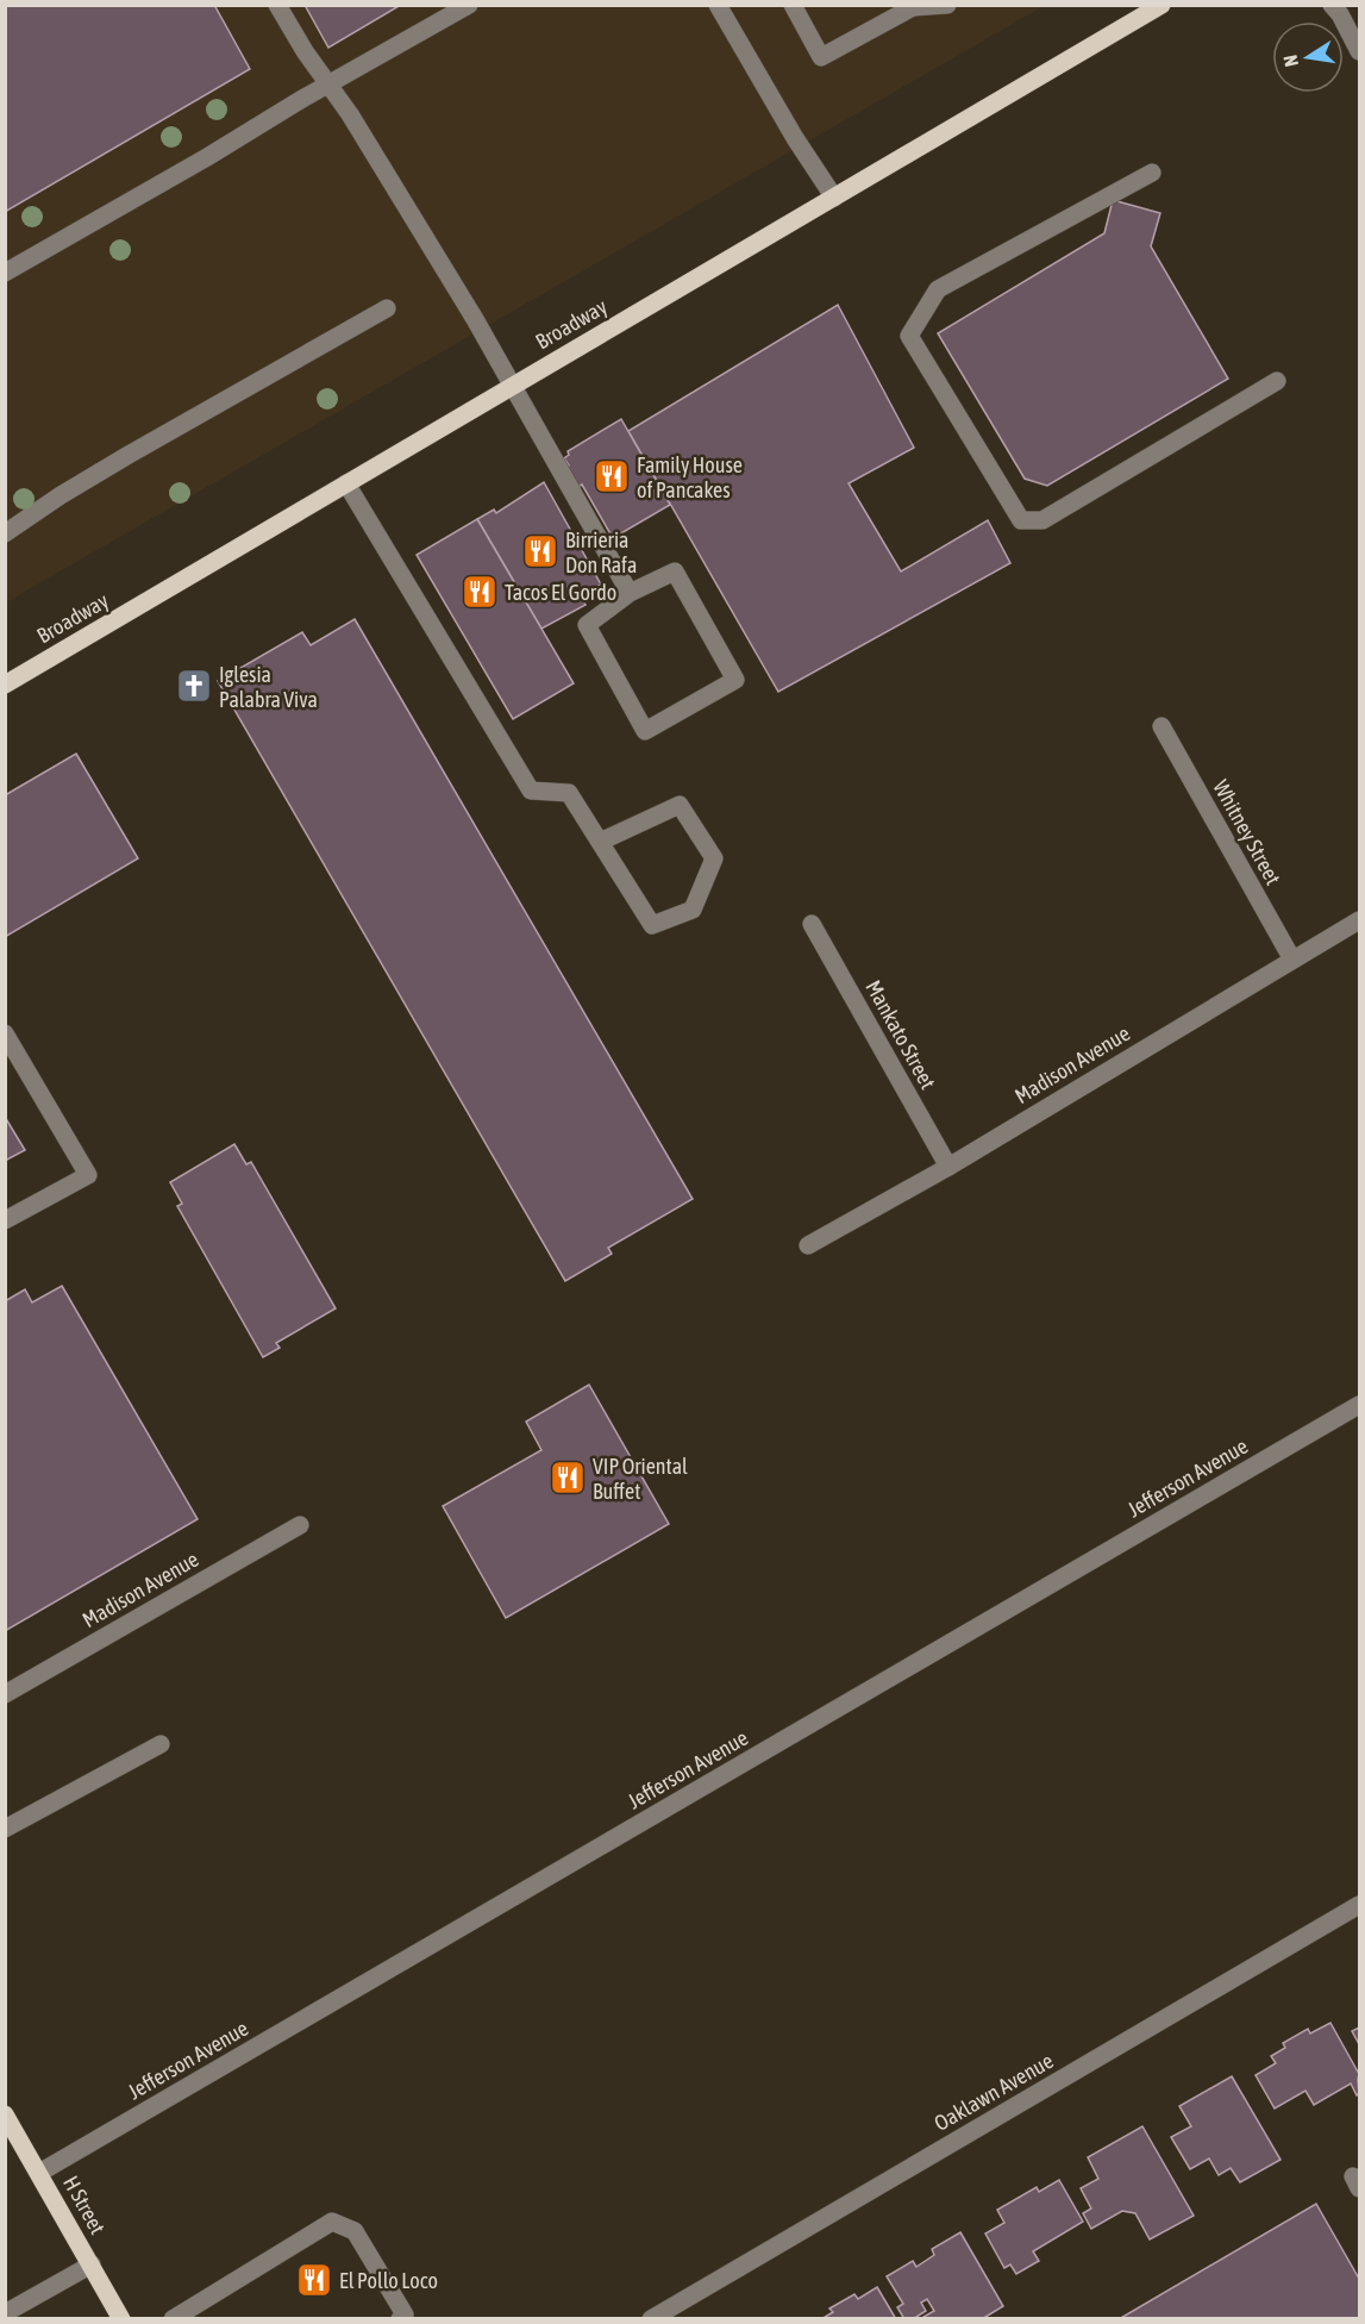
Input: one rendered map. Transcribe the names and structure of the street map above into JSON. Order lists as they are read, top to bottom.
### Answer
{
  "streets": {
    "main road": ["Broadway", "H Street"],
    "street": [
      "Whitney Street",
      "Mankato Street",
      "Madison Avenue",
      "Jefferson Avenue",
      "Oaklawn Avenue"
    ]
  },
  "crossings": [
    ["Whitney Street", "Madison Avenue"],
    ["Mankato Street", "Madison Avenue"],
    ["Jefferson Avenue", "H Street"]
  ],
  "places": {
    "restaurant": [
      "Family House of Pancakes",
      "Birrieria Don Rafa",
      "Tacos El Gordo",
      "VIP Oriental Buffet",
      "El Pollo Loco"
    ],
    "church": ["Iglesia Palabra Viva"]
  },
  "north": "left"
}
